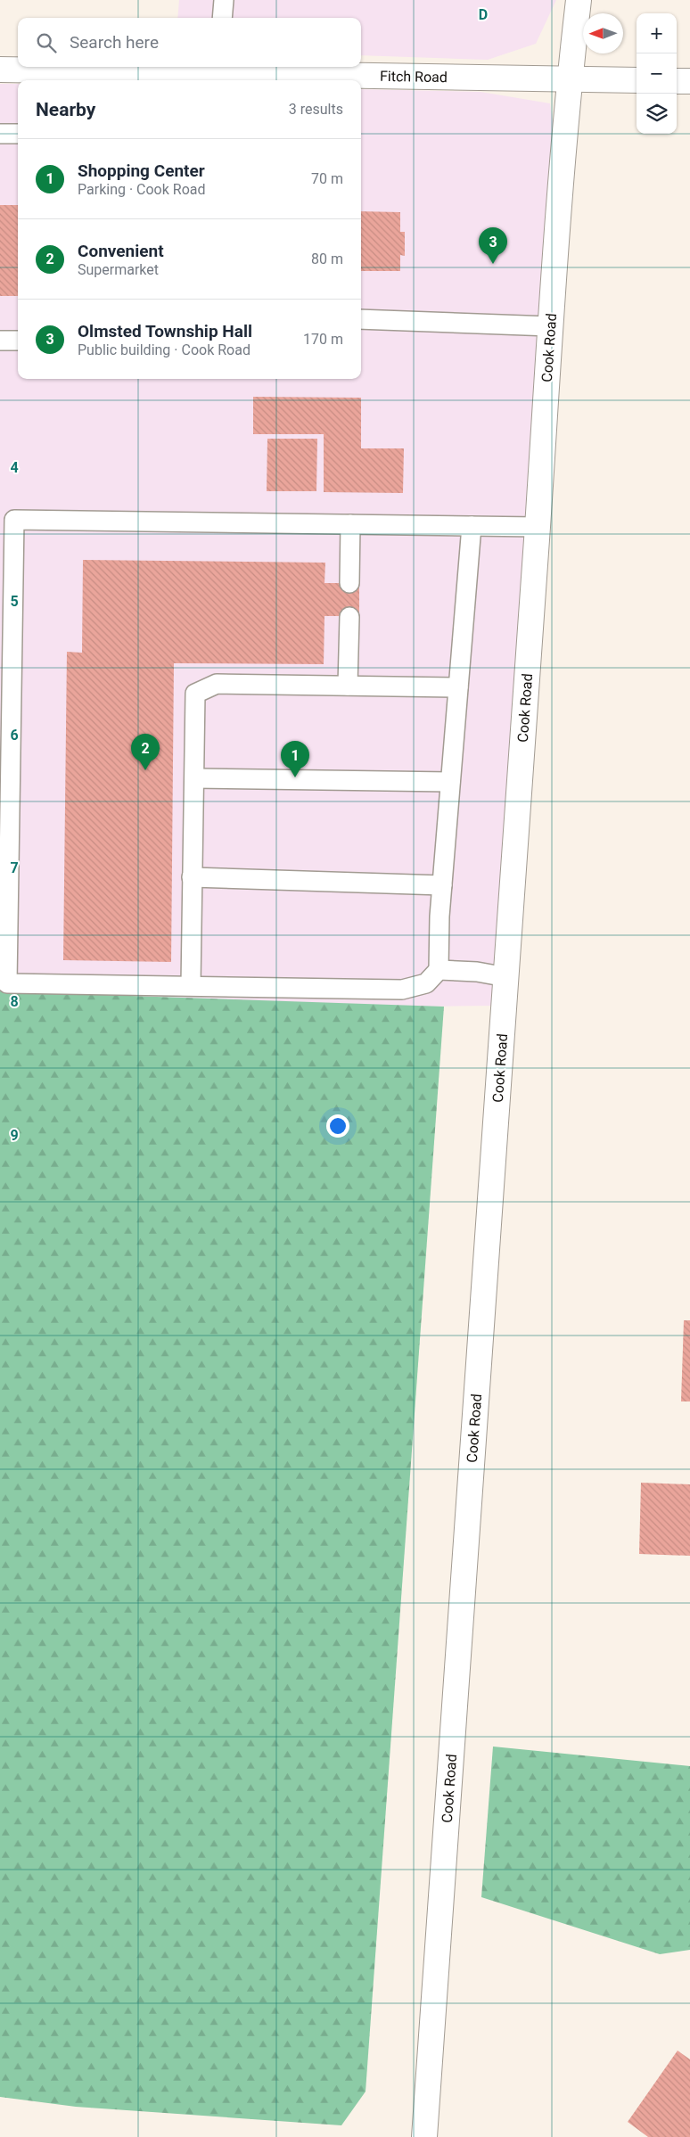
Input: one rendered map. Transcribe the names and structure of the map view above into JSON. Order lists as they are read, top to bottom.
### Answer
{
  "streets": {
    "street": ["Fitch Road", "Cook Road"]
  },
  "crossings": [
    ["Fitch Road", "Cook Road"]
  ],
  "north": "left",
  "page": {
    "map_buttons": ["+", "−"],
    "search": "Search here",
    "heading": ["Nearby", "3 results"],
    "list": [
      {
        "mark": "1",
        "name": "Shopping Center",
        "note": "Parking · Cook Road",
        "value": "70 m"
      },
      {
        "mark": "2",
        "name": "Convenient",
        "note": "Supermarket",
        "value": "80 m"
      },
      {
        "mark": "3",
        "name": "Olmsted Township Hall",
        "note": "Public building · Cook Road",
        "value": "170 m"
      }
    ],
    "pins": ["3", "2", "1"]
  },
  "grid": {
    "columns": ["D"],
    "rows": [
      "4",
      "5",
      "6",
      "7",
      "8",
      "9"
    ]
  }
}
